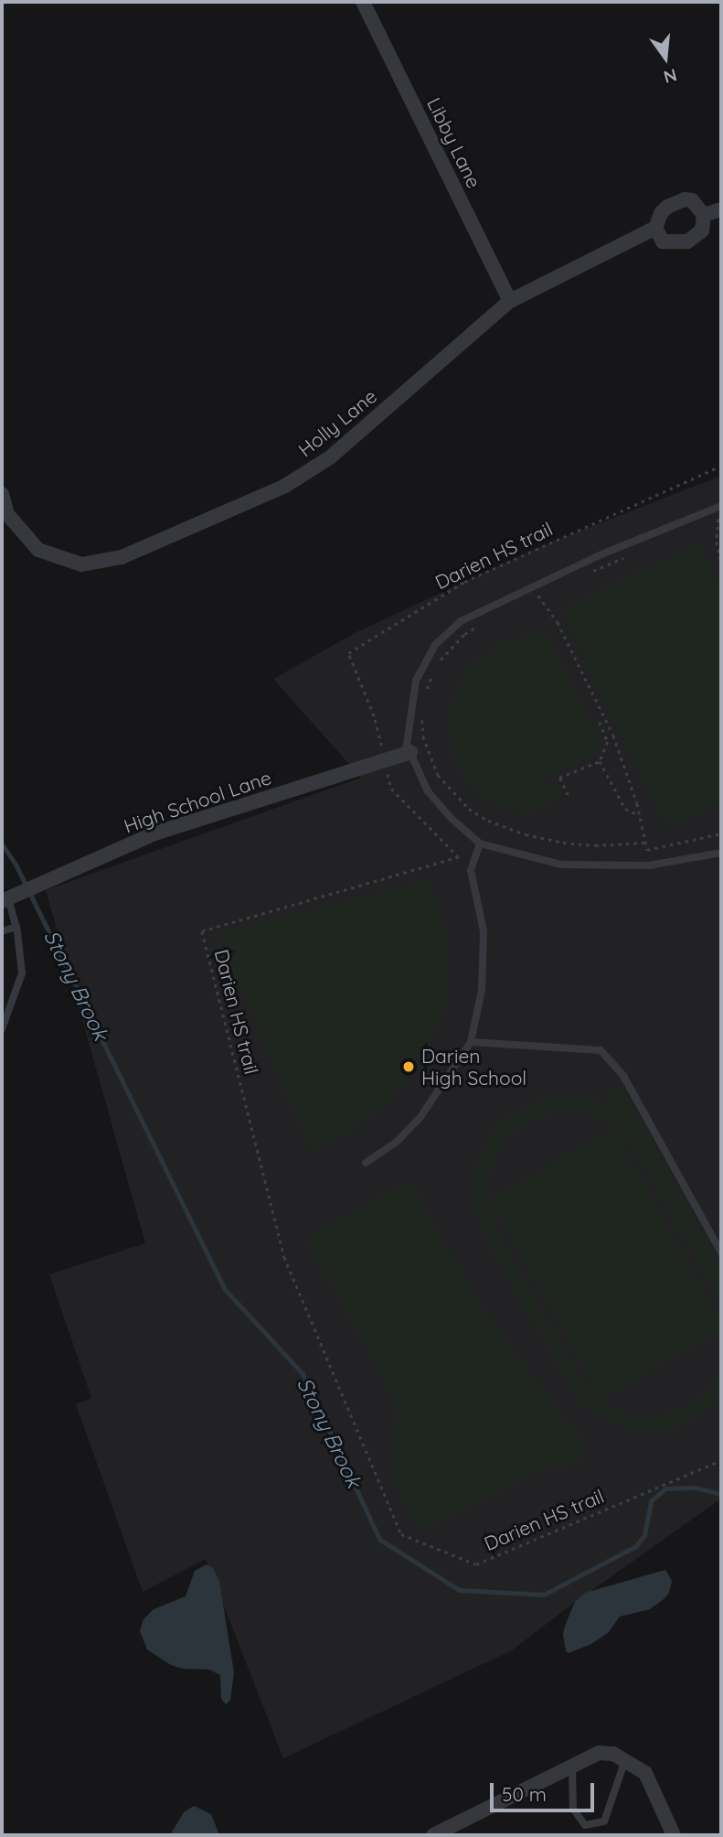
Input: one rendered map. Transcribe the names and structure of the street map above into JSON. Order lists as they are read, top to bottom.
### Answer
{
  "streets": {
    "street": ["Libby Lane", "Holly Lane", "High School Lane"],
    "path": ["Darien HS trail"]
  },
  "crossings": [
    ["Libby Lane", "Holly Lane"],
    ["Darien HS trail", "High School Lane"]
  ],
  "water": ["Stony Brook"],
  "places": ["Darien High School"],
  "scale_bar": "50 m",
  "north": "bottom"
}
